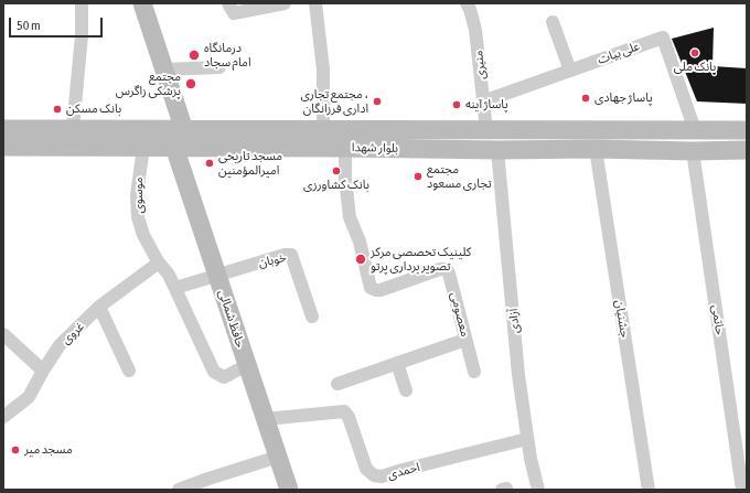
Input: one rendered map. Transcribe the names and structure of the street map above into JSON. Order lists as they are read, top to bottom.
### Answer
{
  "streets": {
    "main road": ["بلوار شهدا", "حافظ شمالی"],
    "street": [
      "علی بیات",
      "منیری",
      "موسوی",
      "خوبان",
      "معصومی",
      "جشنیان",
      "حاتمی",
      "آزادی",
      "غروی",
      "احمدی"
    ]
  },
  "crossings": [
    ["علی بیات", "منیری"],
    ["علی بیات", "بلوار شهدا"],
    ["منیری", "بلوار شهدا"],
    ["بلوار شهدا", "موسوی"],
    ["بلوار شهدا", "معصومی"],
    ["بلوار شهدا", "حافظ شمالی"],
    ["بلوار شهدا", "جشنیان"],
    ["بلوار شهدا", "حاتمی"],
    ["بلوار شهدا", "آزادی"],
    ["موسوی", "حافظ شمالی"],
    ["موسوی", "غروی"],
    ["خوبان", "حافظ شمالی"],
    ["حافظ شمالی", "احمدی"],
    ["آزادی", "احمدی"]
  ],
  "places": [
    "بانک ملی",
    "درمانگاه امام سجاد",
    "مجتمع پزشکی زاگرس",
    "پاساژ جهادی",
    "مجتمع تجاری ، اداری فرزانگان",
    "پاساژ آینه",
    "بانک مسکن",
    "مسجد تاریخی امیرالمؤمنین",
    "بانک کشاورزی",
    "مجتمع تجاری مسعود",
    "کلینیک تخصصی مرکز تصویر برداری پرتو",
    "مسجد میر"
  ],
  "scale_bar": "50 m"
}
